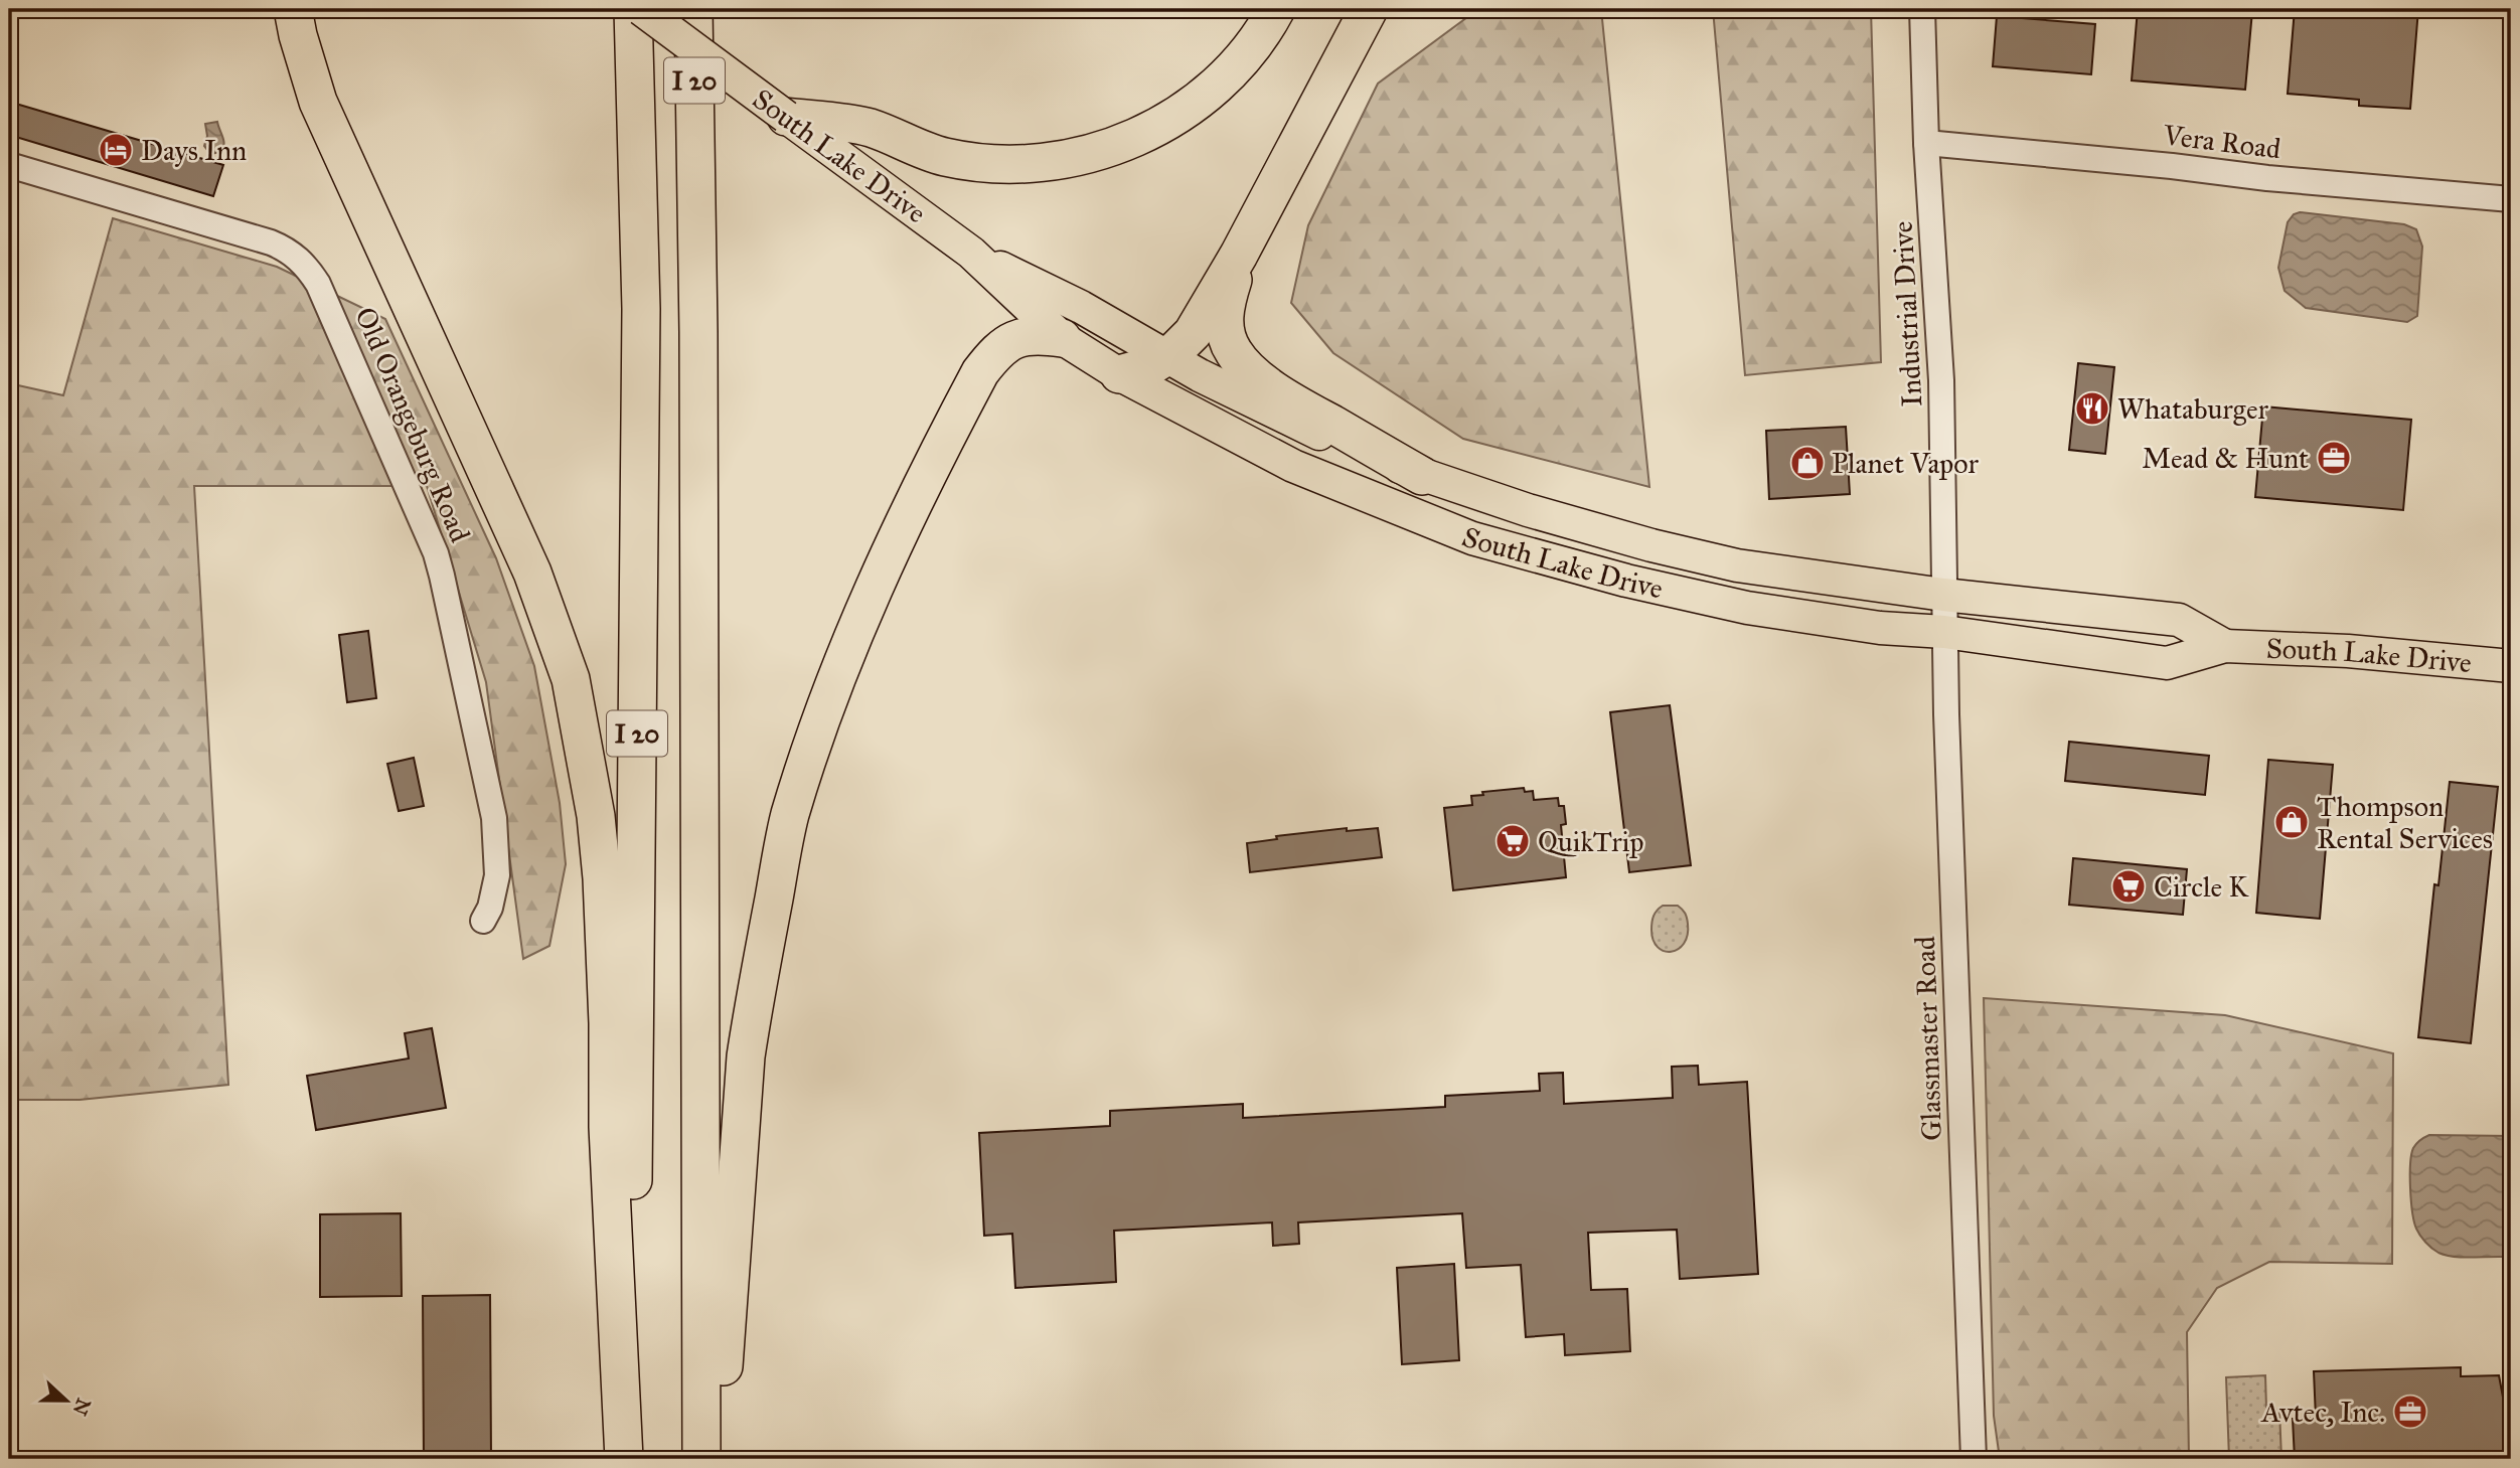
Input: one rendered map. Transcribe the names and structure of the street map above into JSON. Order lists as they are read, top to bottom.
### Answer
{
  "streets": {
    "highway": ["I 20"],
    "main road": ["South Lake Drive"],
    "street": [
      "Vera Road",
      "Industrial Drive",
      "Old Orangeburg Road",
      "Glassmaster Road"
    ]
  },
  "crossings": [
    ["Vera Road", "Industrial Drive"],
    ["South Lake Drive", "Industrial Drive"],
    ["South Lake Drive", "Glassmaster Road"],
    ["Industrial Drive", "Glassmaster Road"]
  ],
  "places": {
    "hotel": ["Days Inn"],
    "restaurant": ["Whataburger"],
    "office": ["Mead & Hunt", "Avtec, Inc."],
    "shop": ["Planet Vapor", "Thompson Rental Services"],
    "supermarket": ["QuikTrip", "Circle K"]
  },
  "north": "right"
}
